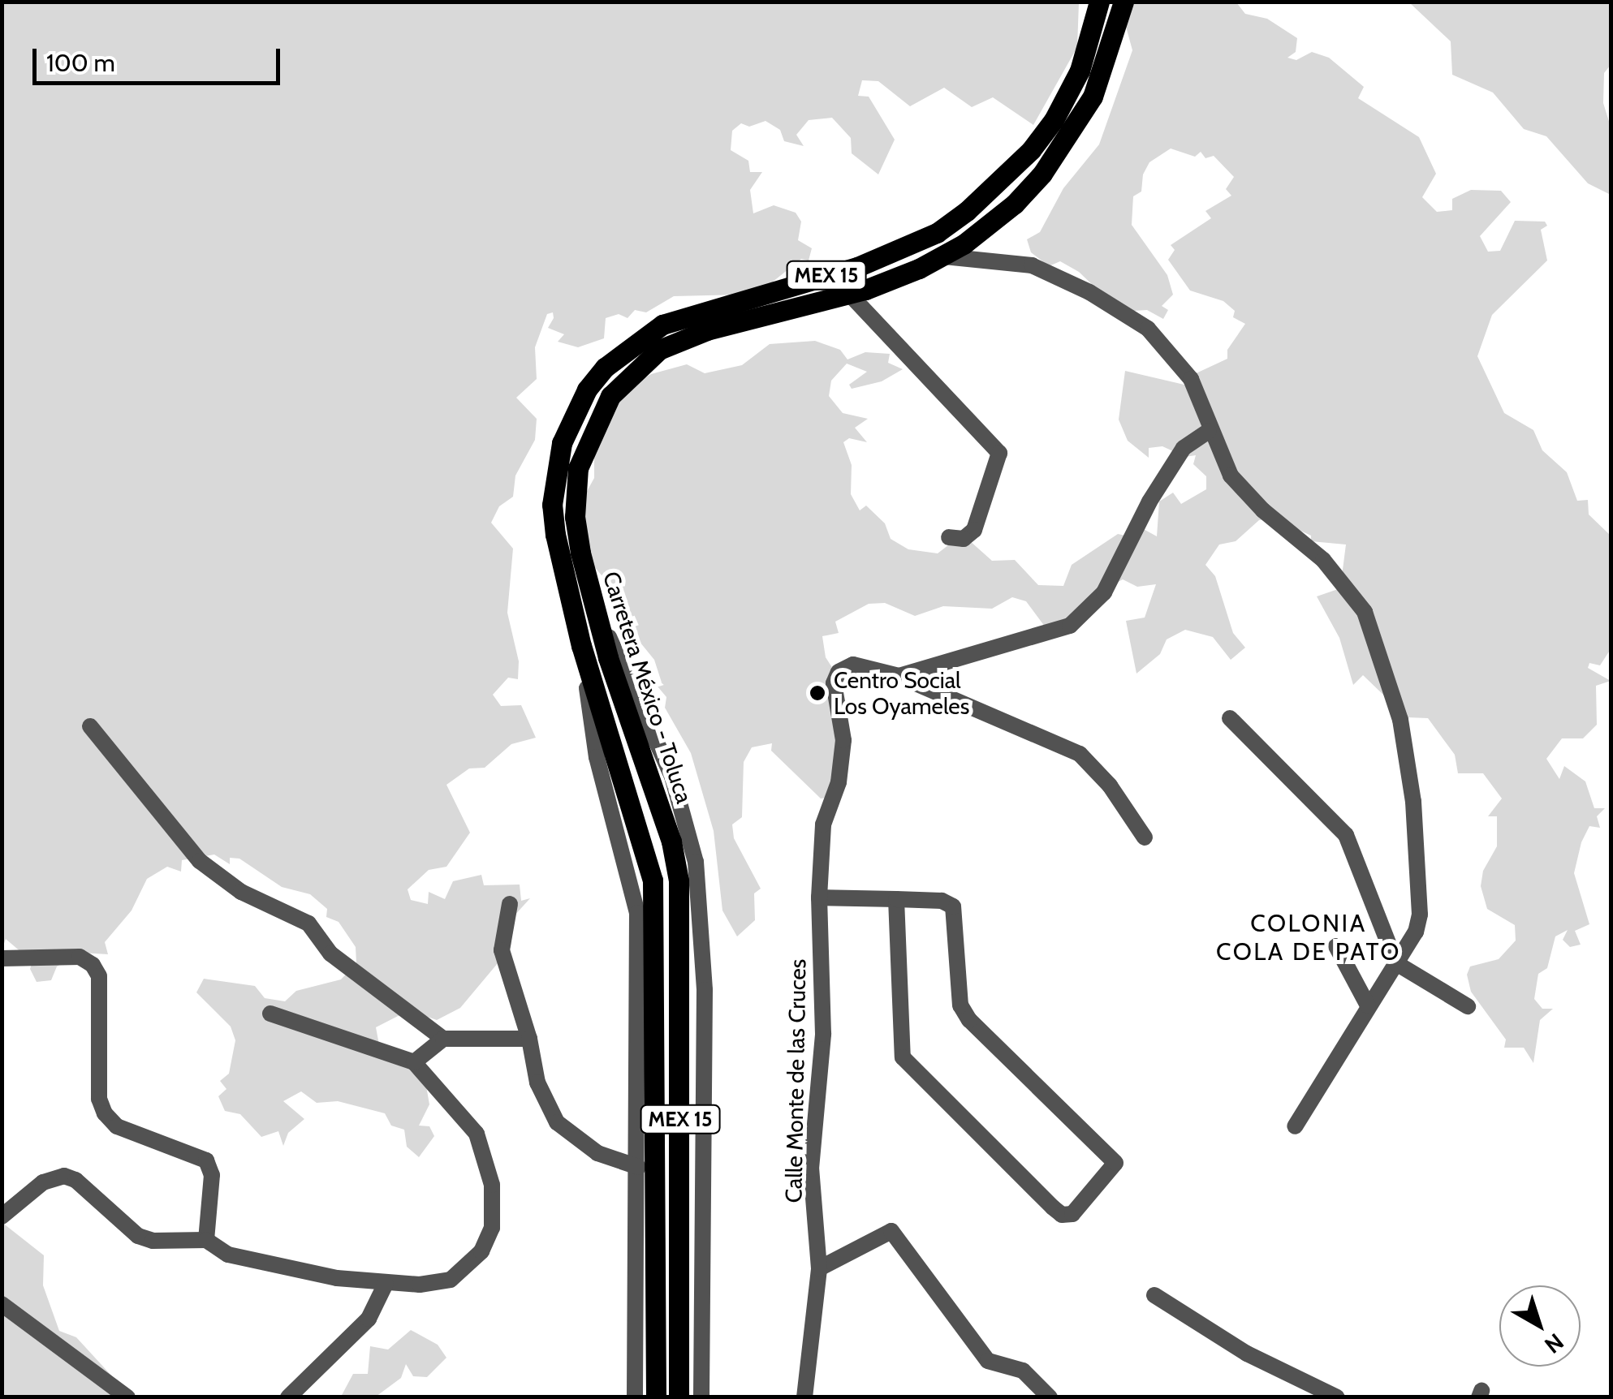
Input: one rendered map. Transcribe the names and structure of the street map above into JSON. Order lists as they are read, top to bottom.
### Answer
{
  "streets": {
    "main road": ["MEX 15", "Carretera México - Toluca"],
    "street": ["Calle Monte de las Cruces"]
  },
  "districts": ["COLONIA COLA DE PATO"],
  "places": ["Centro Social Los Oyameles"],
  "scale_bar": "100 m",
  "north": "bottom right"
}
